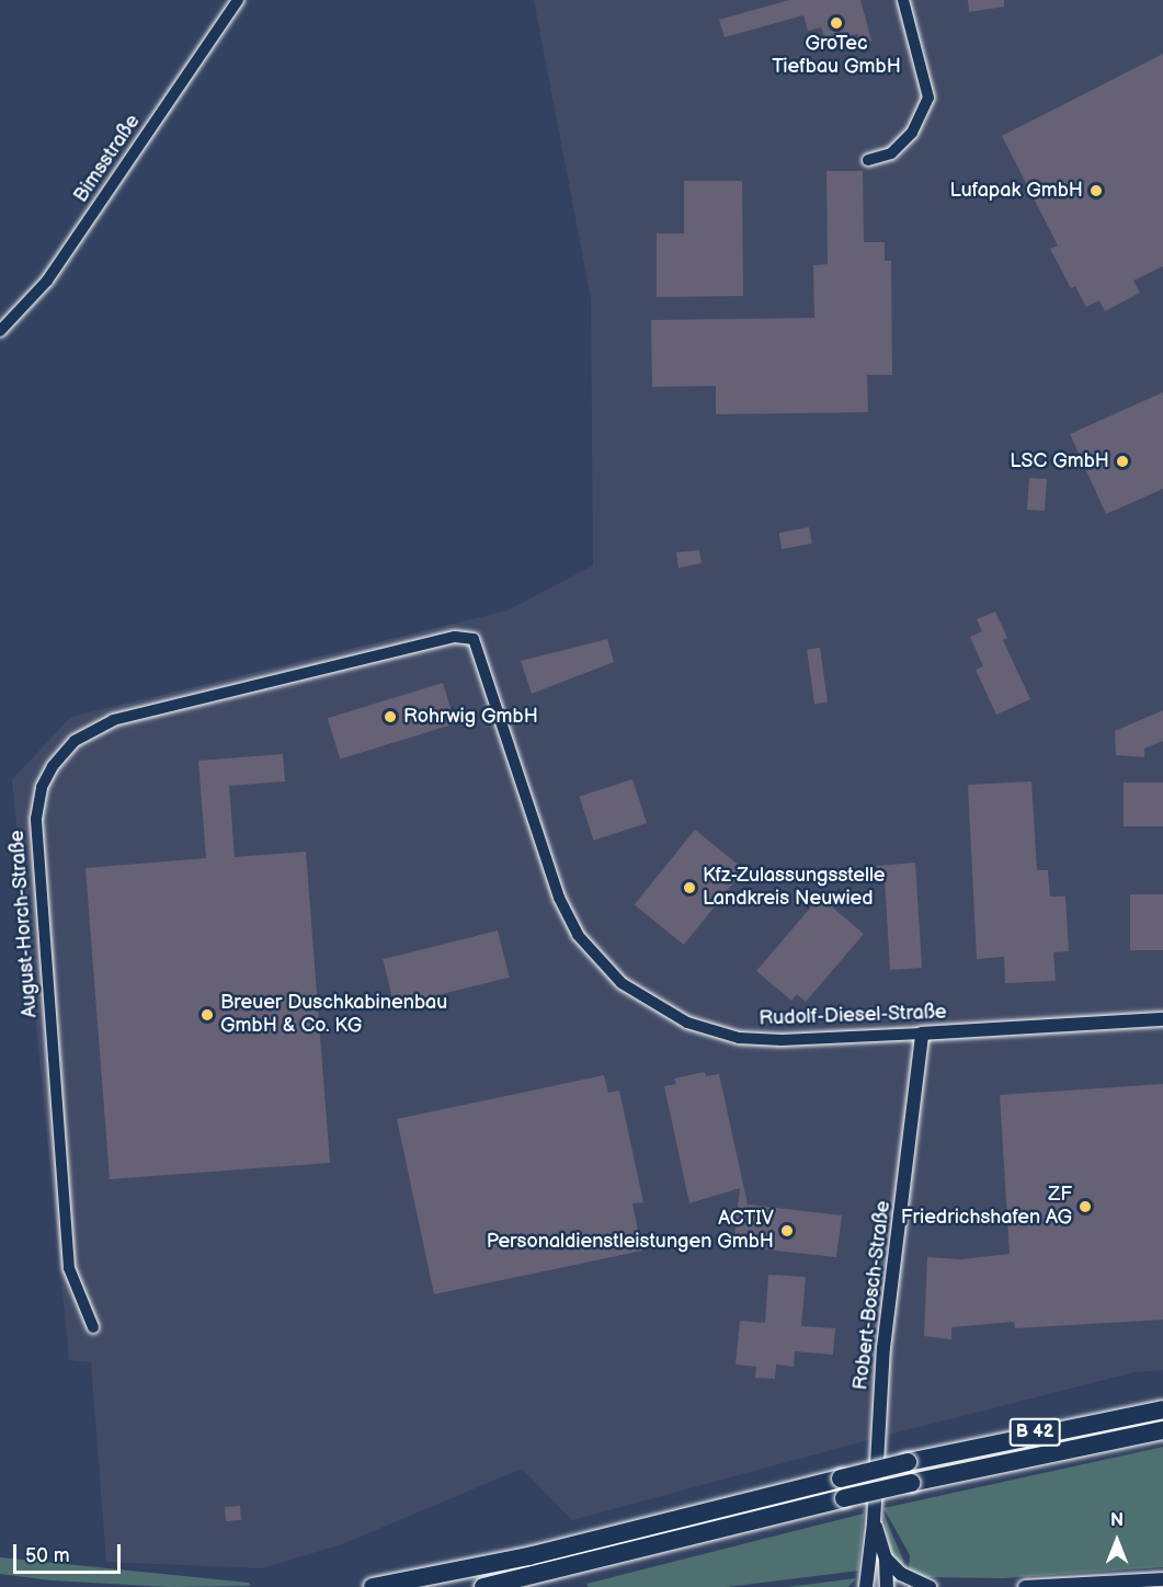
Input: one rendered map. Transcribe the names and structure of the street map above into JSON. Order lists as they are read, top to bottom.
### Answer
{
  "streets": {
    "highway": ["B 42"],
    "street": [
      "Bimsstraße",
      "August-Horch-Straße",
      "Rudolf-Diesel-Straße",
      "Robert-Bosch-Straße"
    ]
  },
  "crossings": [
    ["August-Horch-Straße", "Rudolf-Diesel-Straße"],
    ["Rudolf-Diesel-Straße", "Robert-Bosch-Straße"]
  ],
  "places": [
    "GroTec Tiefbau GmbH",
    "Lufapak GmbH",
    "LSC GmbH",
    "Rohrwig GmbH",
    "Kfz-Zulassungsstelle Landkreis Neuwied",
    "Breuer Duschkabinenbau GmbH & Co. KG",
    "ZF Friedrichshafen AG",
    "ACTIV Personaldienstleistungen GmbH"
  ],
  "scale_bar": "50 m",
  "north": "top"
}
